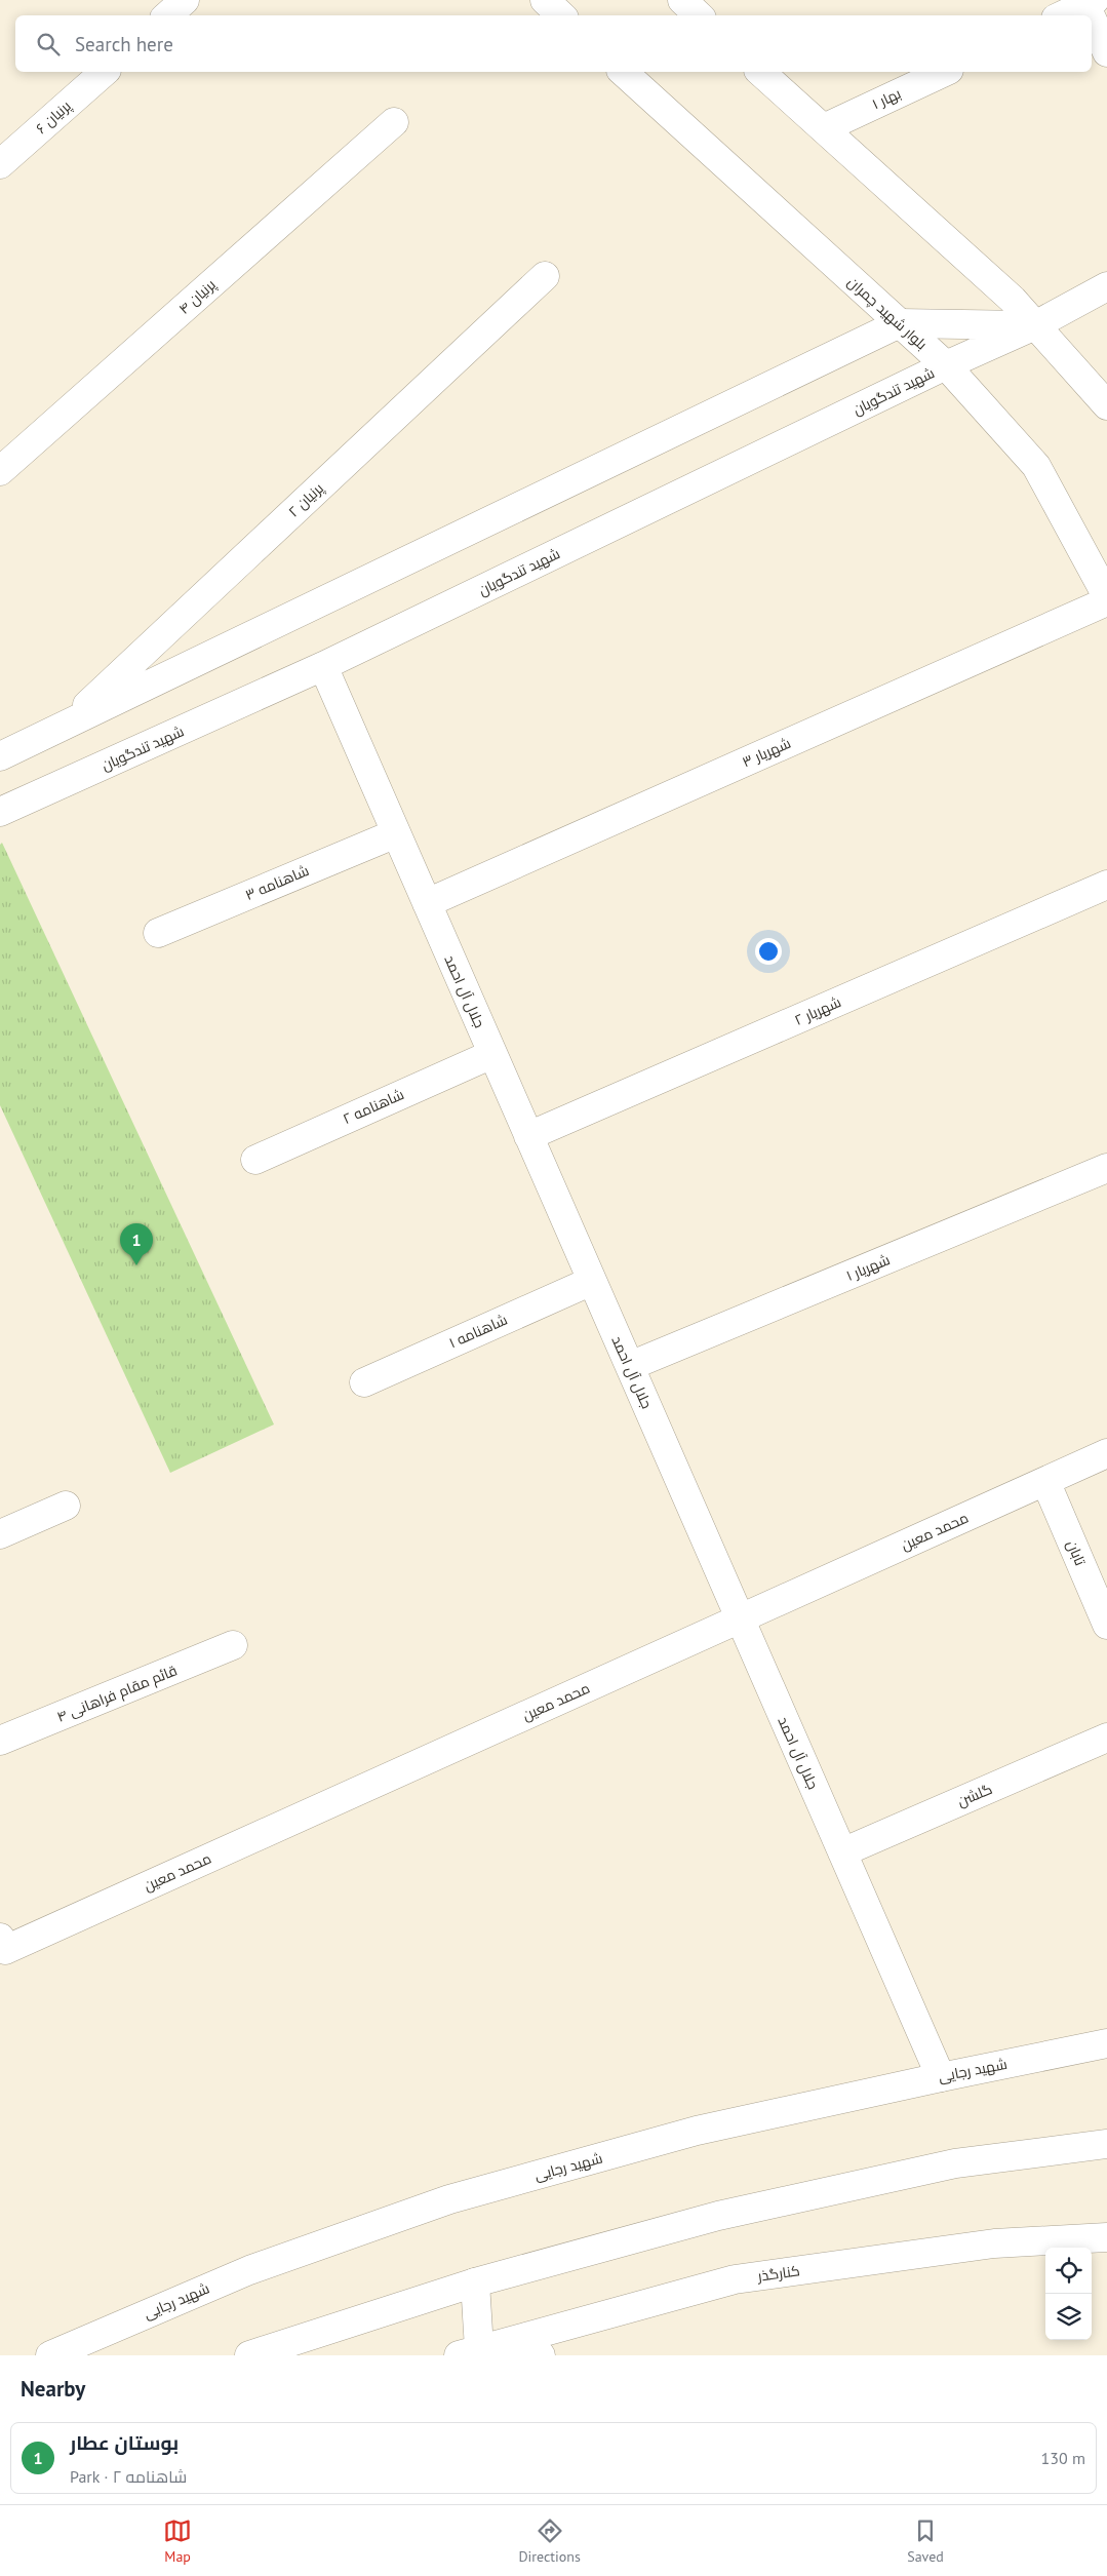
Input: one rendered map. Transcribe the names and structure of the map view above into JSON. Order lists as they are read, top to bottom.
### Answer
{
  "streets": {
    "street": [
      "بهار ۱",
      "پرنیان ۶",
      "پرنیان ۴",
      "بلوار شهید چمران",
      "شهید تندگویان",
      "پرنیان ۲",
      "شهریار ۳",
      "شاهنامه ۳",
      "جلال آل احمد",
      "شهریار ۲",
      "شاهنامه ۲",
      "شهریار ۱",
      "شاهنامه ۱",
      "محمد معین",
      "تابان",
      "قائم مقام فراهانی ۴",
      "گلشن",
      "شهید رجایی",
      "کنارگذر"
    ]
  },
  "crossings": [
    ["بلوار شهید چمران", "شهید تندگویان"],
    ["شهید تندگویان", "پرنیان ۲"],
    ["شهید تندگویان", "جلال آل احمد"],
    ["شهریار ۳", "جلال آل احمد"],
    ["شاهنامه ۳", "جلال آل احمد"],
    ["جلال آل احمد", "شهریار ۲"],
    ["جلال آل احمد", "شاهنامه ۲"],
    ["جلال آل احمد", "شهریار ۱"],
    ["جلال آل احمد", "شاهنامه ۱"],
    ["جلال آل احمد", "محمد معین"],
    ["جلال آل احمد", "گلشن"],
    ["جلال آل احمد", "شهید رجایی"],
    ["محمد معین", "تابان"]
  ],
  "page": {
    "search": "Search here",
    "pins": "1",
    "heading": "Nearby",
    "list": [
      {
        "mark": "1",
        "name": "بوستان عطار",
        "note": "Park · شاهنامه ۲",
        "value": "130 m"
      }
    ],
    "nav": ["Map", "Directions", "Saved"]
  }
}
